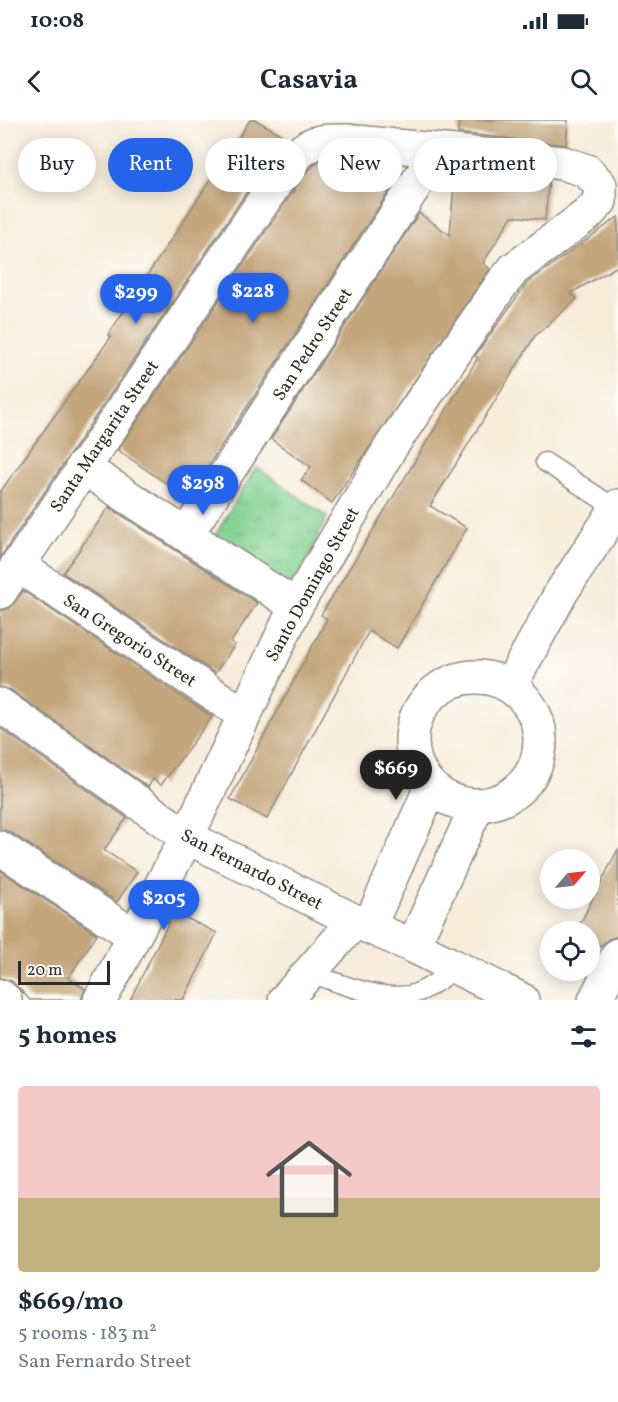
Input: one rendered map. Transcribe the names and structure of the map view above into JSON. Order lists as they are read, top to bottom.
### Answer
{
  "streets": {
    "street": [
      "San Pedro Street",
      "Santa Margarita Street",
      "Santo Domingo Street",
      "San Gregorio Street",
      "San Fernardo Street"
    ]
  },
  "crossings": [
    ["Santa Margarita Street", "Santo Domingo Street"],
    ["Santa Margarita Street", "San Gregorio Street"],
    ["Santo Domingo Street", "San Gregorio Street"],
    ["Santo Domingo Street", "San Fernardo Street"]
  ],
  "scale_bar": "20 m",
  "north": "top right",
  "page": {
    "status": "10:08",
    "header": "Casavia",
    "chip": [
      "Buy",
      "Rent",
      "Filters",
      "New",
      "Apartment"
    ],
    "price": [
      "$228",
      "$299",
      "$298",
      "$669",
      "$205"
    ],
    "scale": "20 m",
    "heading": "5 homes",
    "list": [
      {
        "name": "$669/mo",
        "note": "5 rooms · 183 m² · San Fernardo Street"
      }
    ]
  }
}
